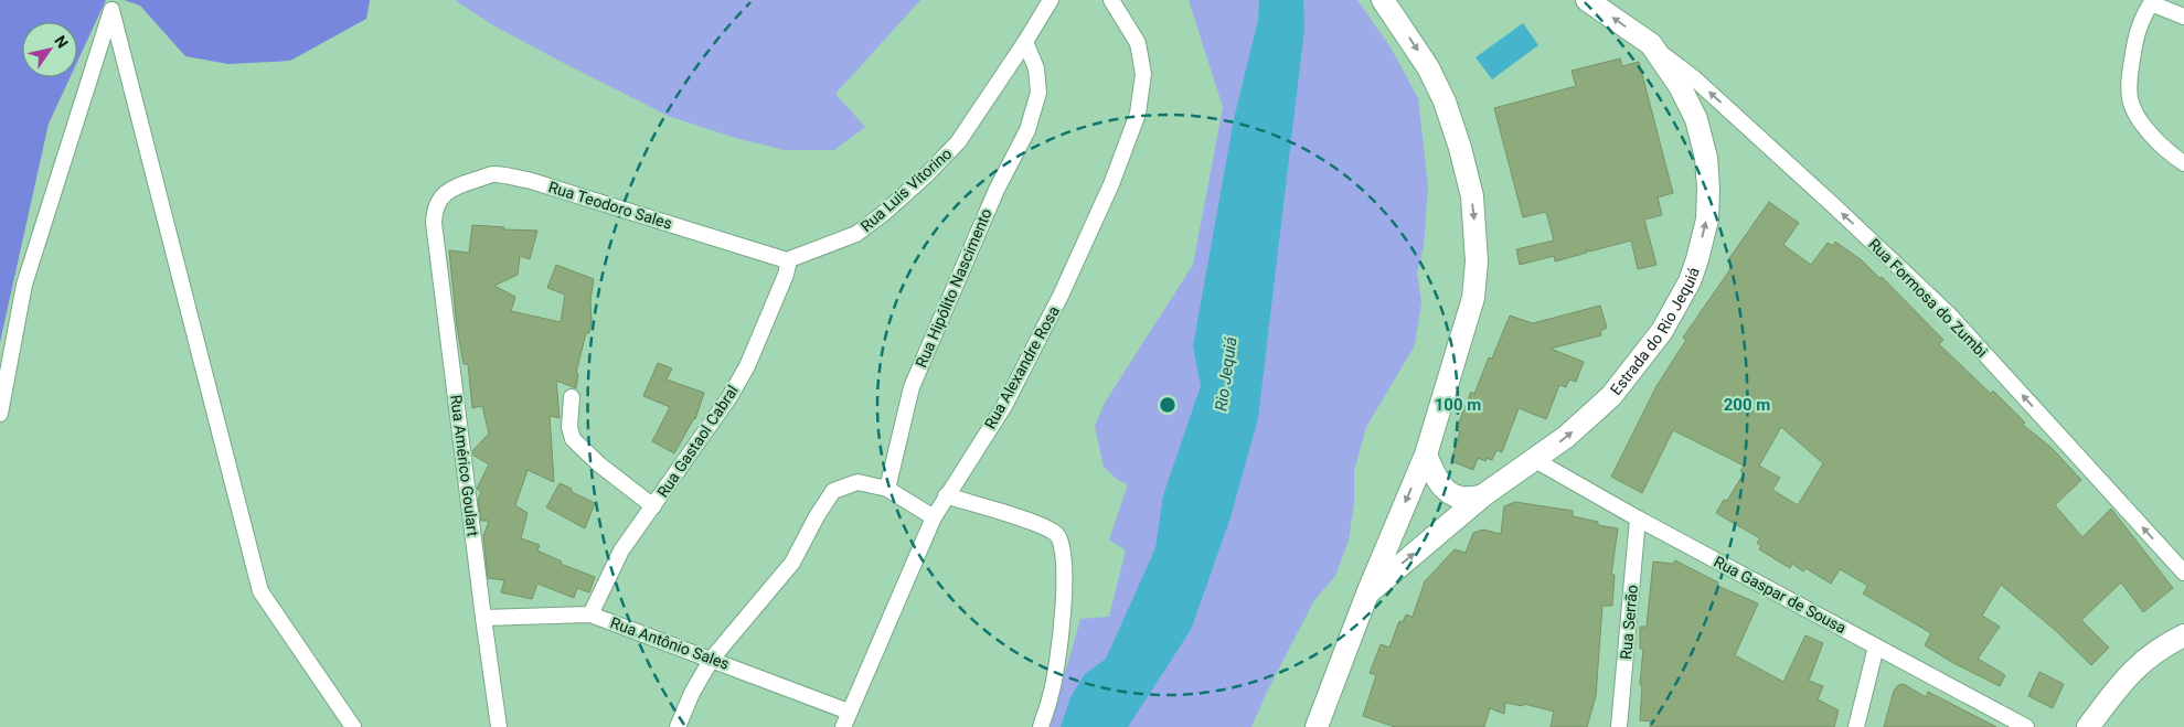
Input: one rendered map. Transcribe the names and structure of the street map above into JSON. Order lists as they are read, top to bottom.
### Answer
{
  "streets": {
    "main road": ["Estrada do Rio Jequiá"],
    "street": [
      "Rua Luis Vitorino",
      "Rua Teodoro Sales",
      "Rua Hipólito Nascimento",
      "Rua Formosa do Zumbi",
      "Rua Alexandre Rosa",
      "Rua Gastaol Cabral",
      "Rua Américo Goulart",
      "Rua Gaspar de Sousa",
      "Rua Serrão",
      "Rua Antônio Sales"
    ]
  },
  "crossings": [
    ["Rua Luis Vitorino", "Rua Teodoro Sales"],
    ["Rua Luis Vitorino", "Rua Hipólito Nascimento"],
    ["Rua Luis Vitorino", "Rua Gastaol Cabral"],
    ["Rua Teodoro Sales", "Rua Gastaol Cabral"],
    ["Rua Teodoro Sales", "Rua Américo Goulart"],
    ["Rua Formosa do Zumbi", "Estrada do Rio Jequiá"],
    ["Estrada do Rio Jequiá", "Rua Gaspar de Sousa"],
    ["Rua Alexandre Rosa", "Rua Antônio Sales"],
    ["Rua Gastaol Cabral", "Rua Antônio Sales"],
    ["Rua Américo Goulart", "Rua Antônio Sales"],
    ["Rua Gaspar de Sousa", "Rua Serrão"]
  ],
  "one_way": ["Rua Formosa do Zumbi"],
  "water": ["Rio Jequiá"],
  "north": "top right",
  "rings": ["100 m", "200 m"]
}
